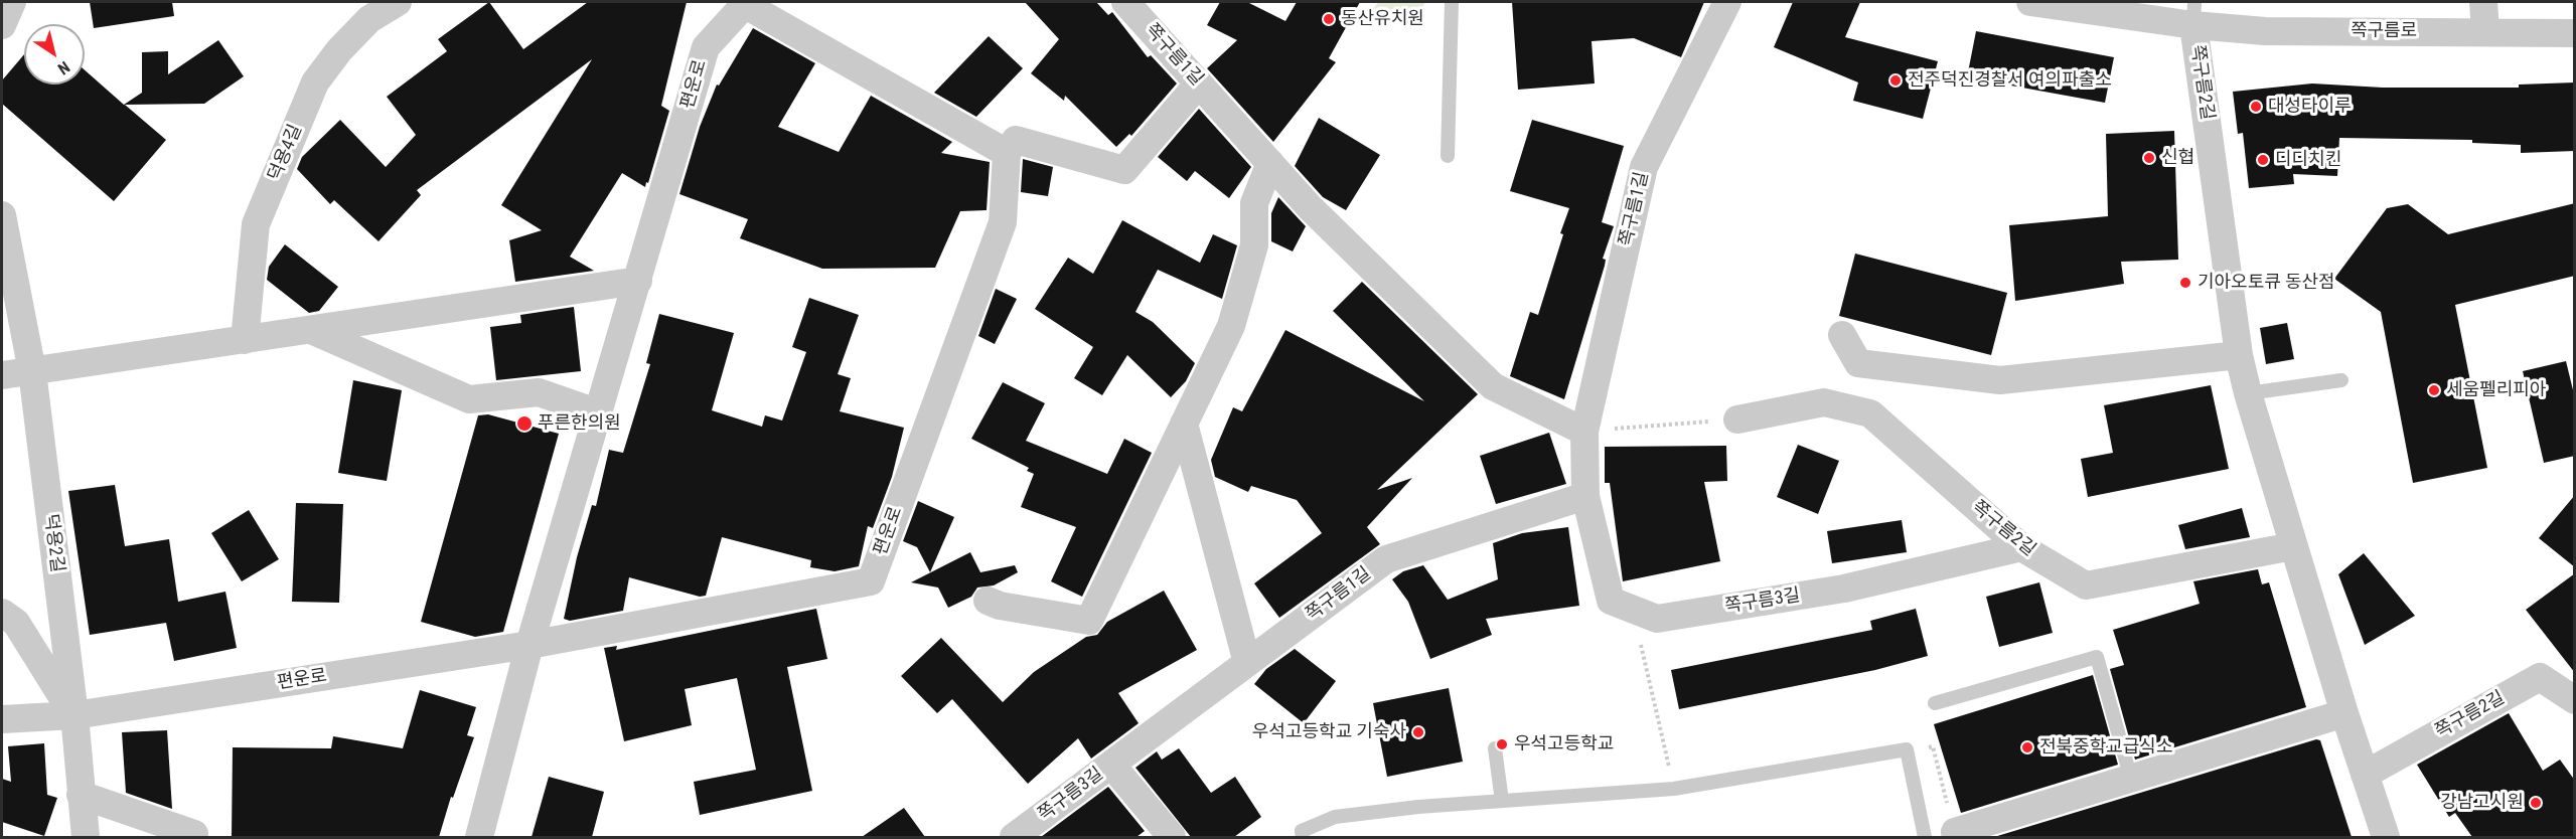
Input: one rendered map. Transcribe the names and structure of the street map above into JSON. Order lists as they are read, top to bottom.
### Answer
{
  "streets": {
    "street": [
      "쪽구름로",
      "쪽구름1길",
      "쪽구름2길",
      "편운로",
      "덕용4길",
      "덕용2길",
      "쪽구름3길"
    ]
  },
  "crossings": [
    ["쪽구름로", "쪽구름2길"],
    ["쪽구름1길", "쪽구름3길"],
    ["쪽구름2길", "쪽구름3길"],
    ["편운로", "덕용2길"]
  ],
  "places": [
    "동산유치원",
    "전주덕진경찰서 여의파출소",
    "대성타이루",
    "신협",
    "디디치킨",
    "기아오토큐 동산점",
    "세움펠리피아",
    "푸른한의원",
    "우석고등학교 기숙사",
    "우석고등학교",
    "전북중학교급식소",
    "강남고시원"
  ],
  "north": "bottom right"
}
